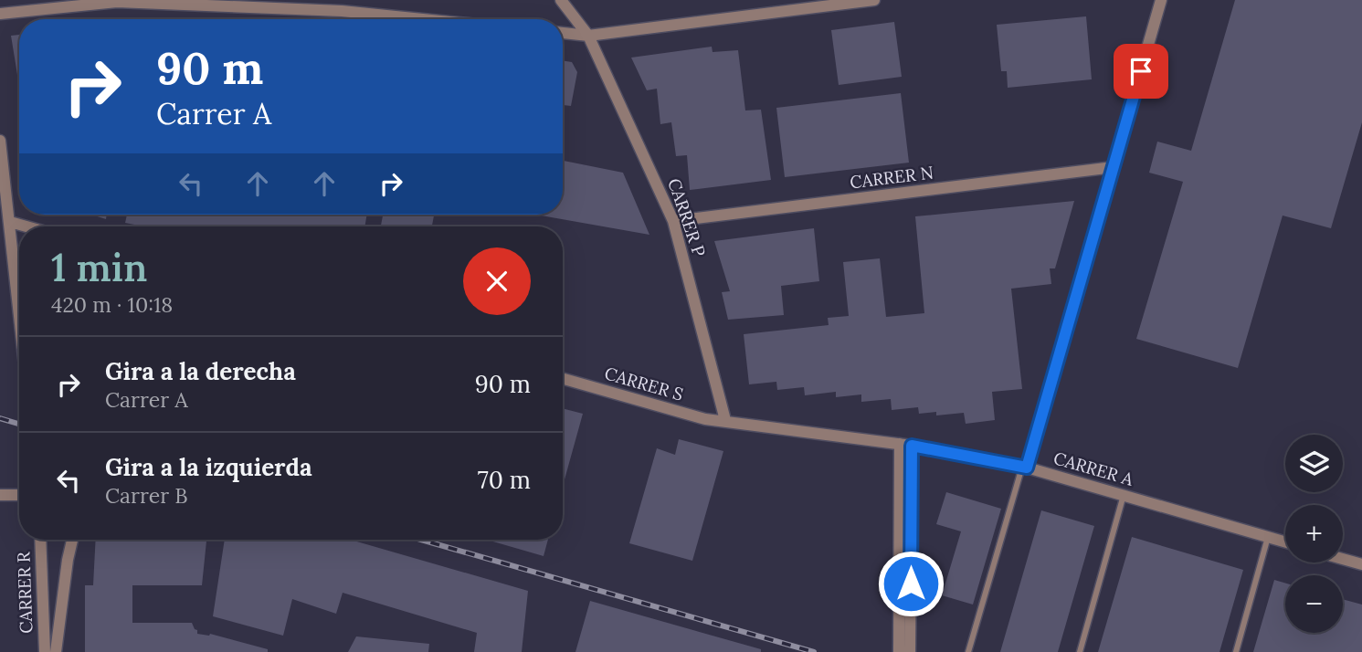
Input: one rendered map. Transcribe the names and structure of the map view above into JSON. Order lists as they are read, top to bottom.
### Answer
{
  "streets": {
    "street": [
      "CARRER N",
      "CARRER P",
      "CARRER S",
      "CARRER A",
      "CARRER R"
    ]
  },
  "crossings": [
    ["CARRER N", "CARRER P"],
    ["CARRER P", "CARRER S"],
    ["CARRER P", "CARRER A"],
    ["CARRER S", "CARRER A"]
  ],
  "page": {
    "turn": ["90 m", "Carrer A"],
    "heading": ["1 min", "420 m · 10:18"],
    "list": [
      {
        "name": "Gira a la derecha",
        "note": "Carrer A",
        "value": "90 m"
      },
      {
        "name": "Gira a la izquierda",
        "note": "Carrer B",
        "value": "70 m"
      }
    ],
    "map_buttons": ["+", "−"]
  }
}
